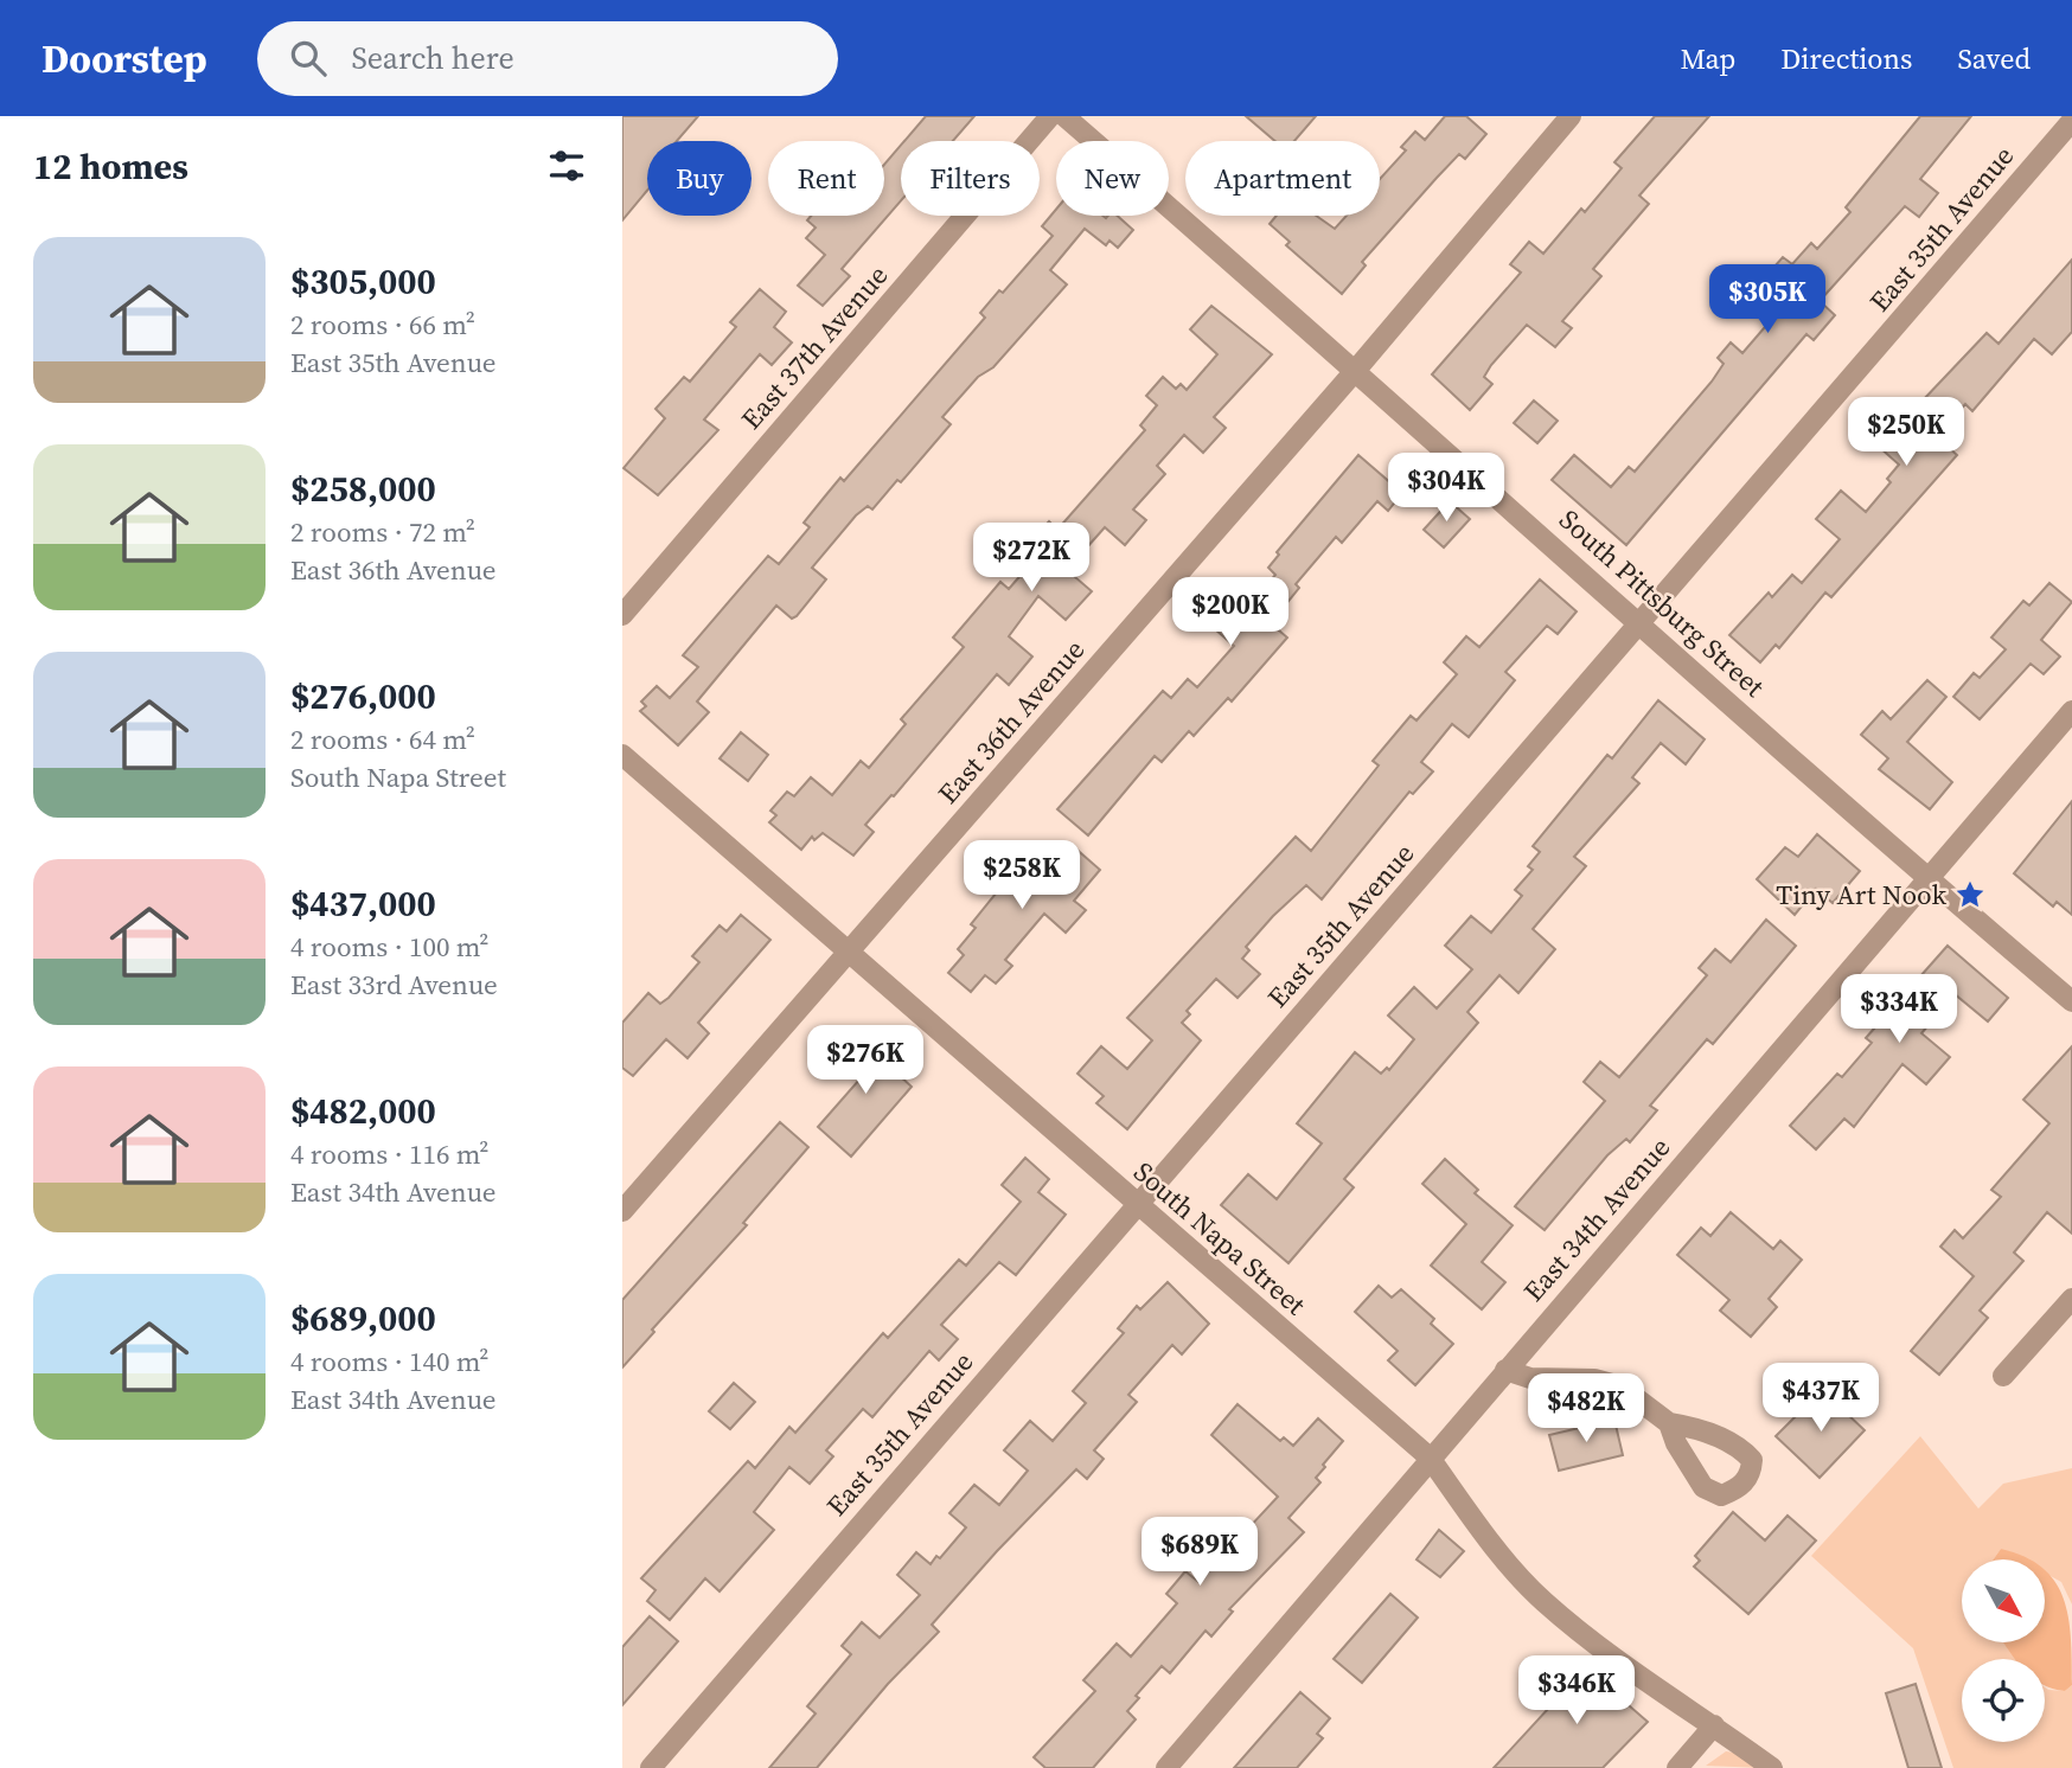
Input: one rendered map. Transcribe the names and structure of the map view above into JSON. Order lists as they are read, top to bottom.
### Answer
{
  "streets": {
    "street": [
      "East 35th Avenue",
      "East 37th Avenue",
      "South Pittsburg Street",
      "East 36th Avenue",
      "East 34th Avenue",
      "South Napa Street"
    ]
  },
  "crossings": [
    ["East 35th Avenue", "South Pittsburg Street"],
    ["East 35th Avenue", "South Napa Street"],
    ["South Pittsburg Street", "East 36th Avenue"],
    ["South Pittsburg Street", "East 34th Avenue"],
    ["East 36th Avenue", "South Napa Street"],
    ["East 34th Avenue", "South Napa Street"]
  ],
  "places": {
    "place": ["Tiny Art Nook"]
  },
  "north": "bottom right",
  "page": {
    "header": "Doorstep",
    "search": "Search here",
    "nav": ["Map", "Directions", "Saved"],
    "heading": "12 homes",
    "chip": [
      "Buy",
      "Rent",
      "Filters",
      "New",
      "Apartment"
    ],
    "list": [
      {
        "name": "$305,000",
        "note": "2 rooms · 66 m² · East 35th Avenue"
      },
      {
        "name": "$258,000",
        "note": "2 rooms · 72 m² · East 36th Avenue"
      },
      {
        "name": "$276,000",
        "note": "2 rooms · 64 m² · South Napa Street"
      },
      {
        "name": "$437,000",
        "note": "4 rooms · 100 m² · East 33rd Avenue"
      },
      {
        "name": "$482,000",
        "note": "4 rooms · 116 m² · East 34th Avenue"
      },
      {
        "name": "$689,000",
        "note": "4 rooms · 140 m² · East 34th Avenue"
      }
    ],
    "price": [
      "$305K",
      "$250K",
      "$304K",
      "$272K",
      "$200K",
      "$258K",
      "$334K",
      "$276K",
      "$437K",
      "$482K",
      "$689K",
      "$346K"
    ]
  }
}
